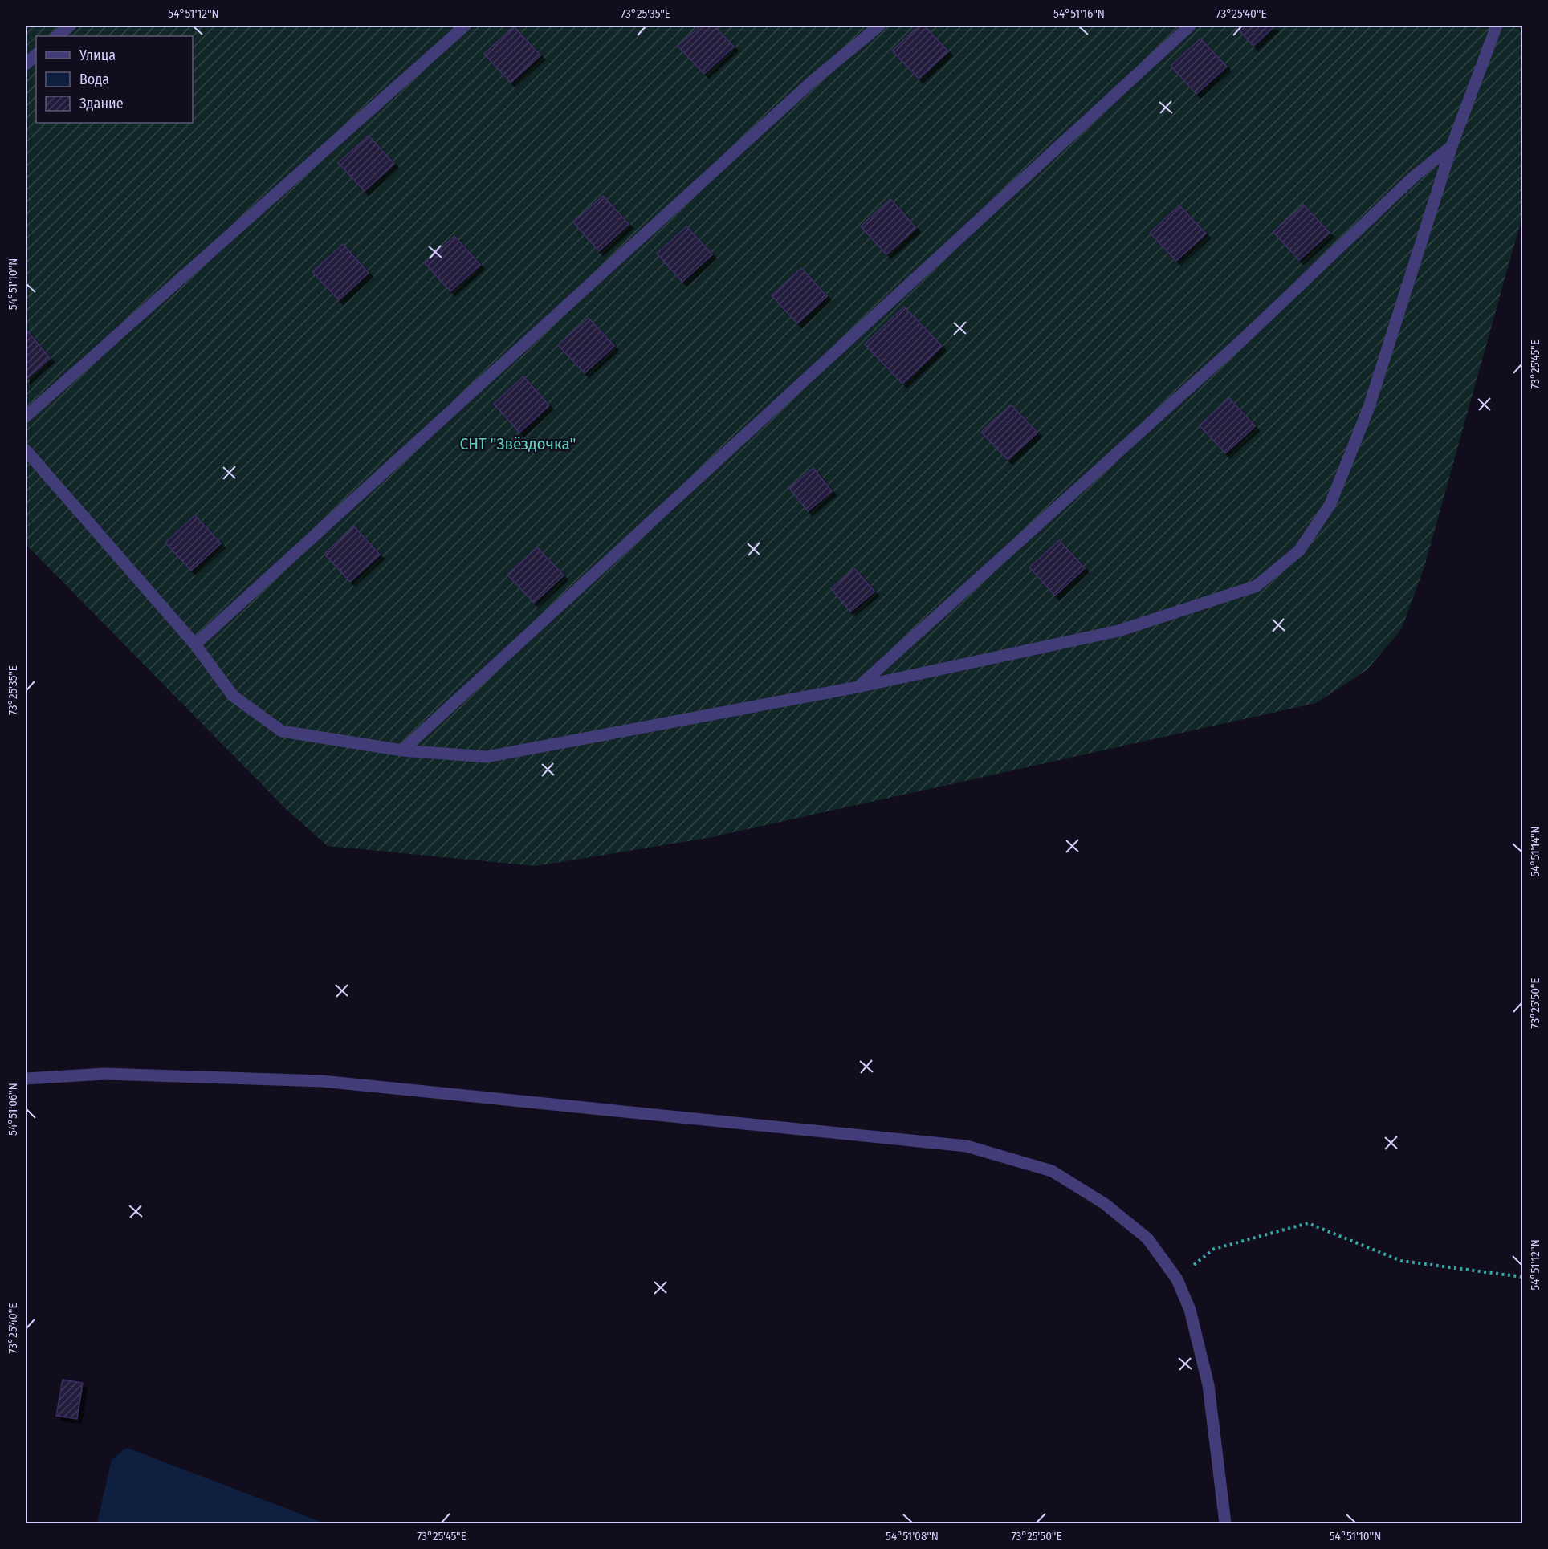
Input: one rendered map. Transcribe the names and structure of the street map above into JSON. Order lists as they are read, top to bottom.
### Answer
{
  "parks": ["СНТ \"Звёздочка\""],
  "legend": ["Улица", "Вода", "Здание"],
  "coordinates": [
    "54°51'12\"N",
    "73°25'35\"E",
    "54°51'16\"N",
    "73°25'40\"E",
    "54°51'10\"N",
    "73°25'45\"E",
    "54°51'14\"N",
    "73°25'50\"E",
    "54°51'06\"N",
    "54°51'08\"N"
  ]
}
